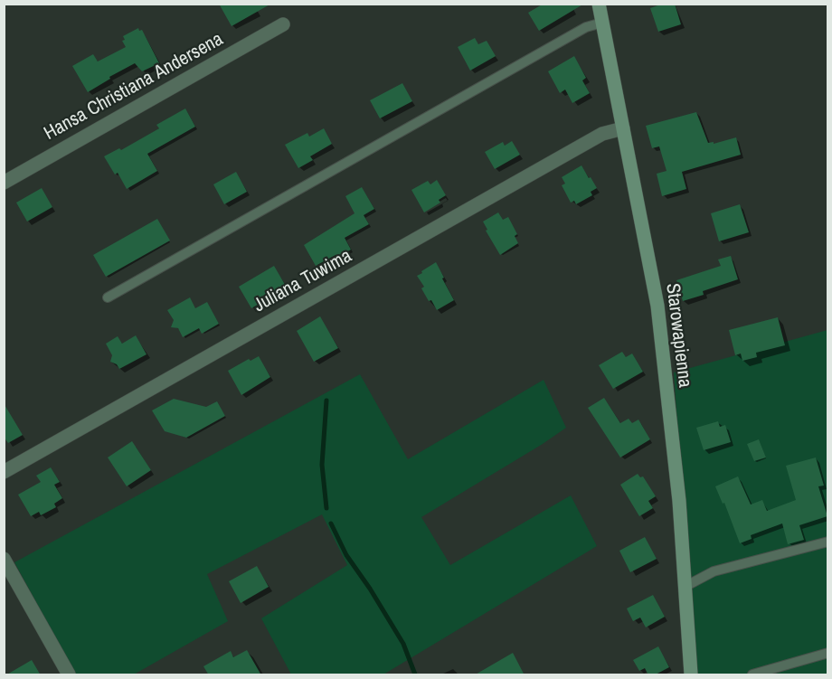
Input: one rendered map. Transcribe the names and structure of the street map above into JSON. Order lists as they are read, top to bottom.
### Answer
{
  "streets": {
    "street": ["Hansa Christiana Andersena", "Juliana Tuwima", "Starowapienna"]
  },
  "crossings": [
    ["Juliana Tuwima", "Starowapienna"]
  ]
}
